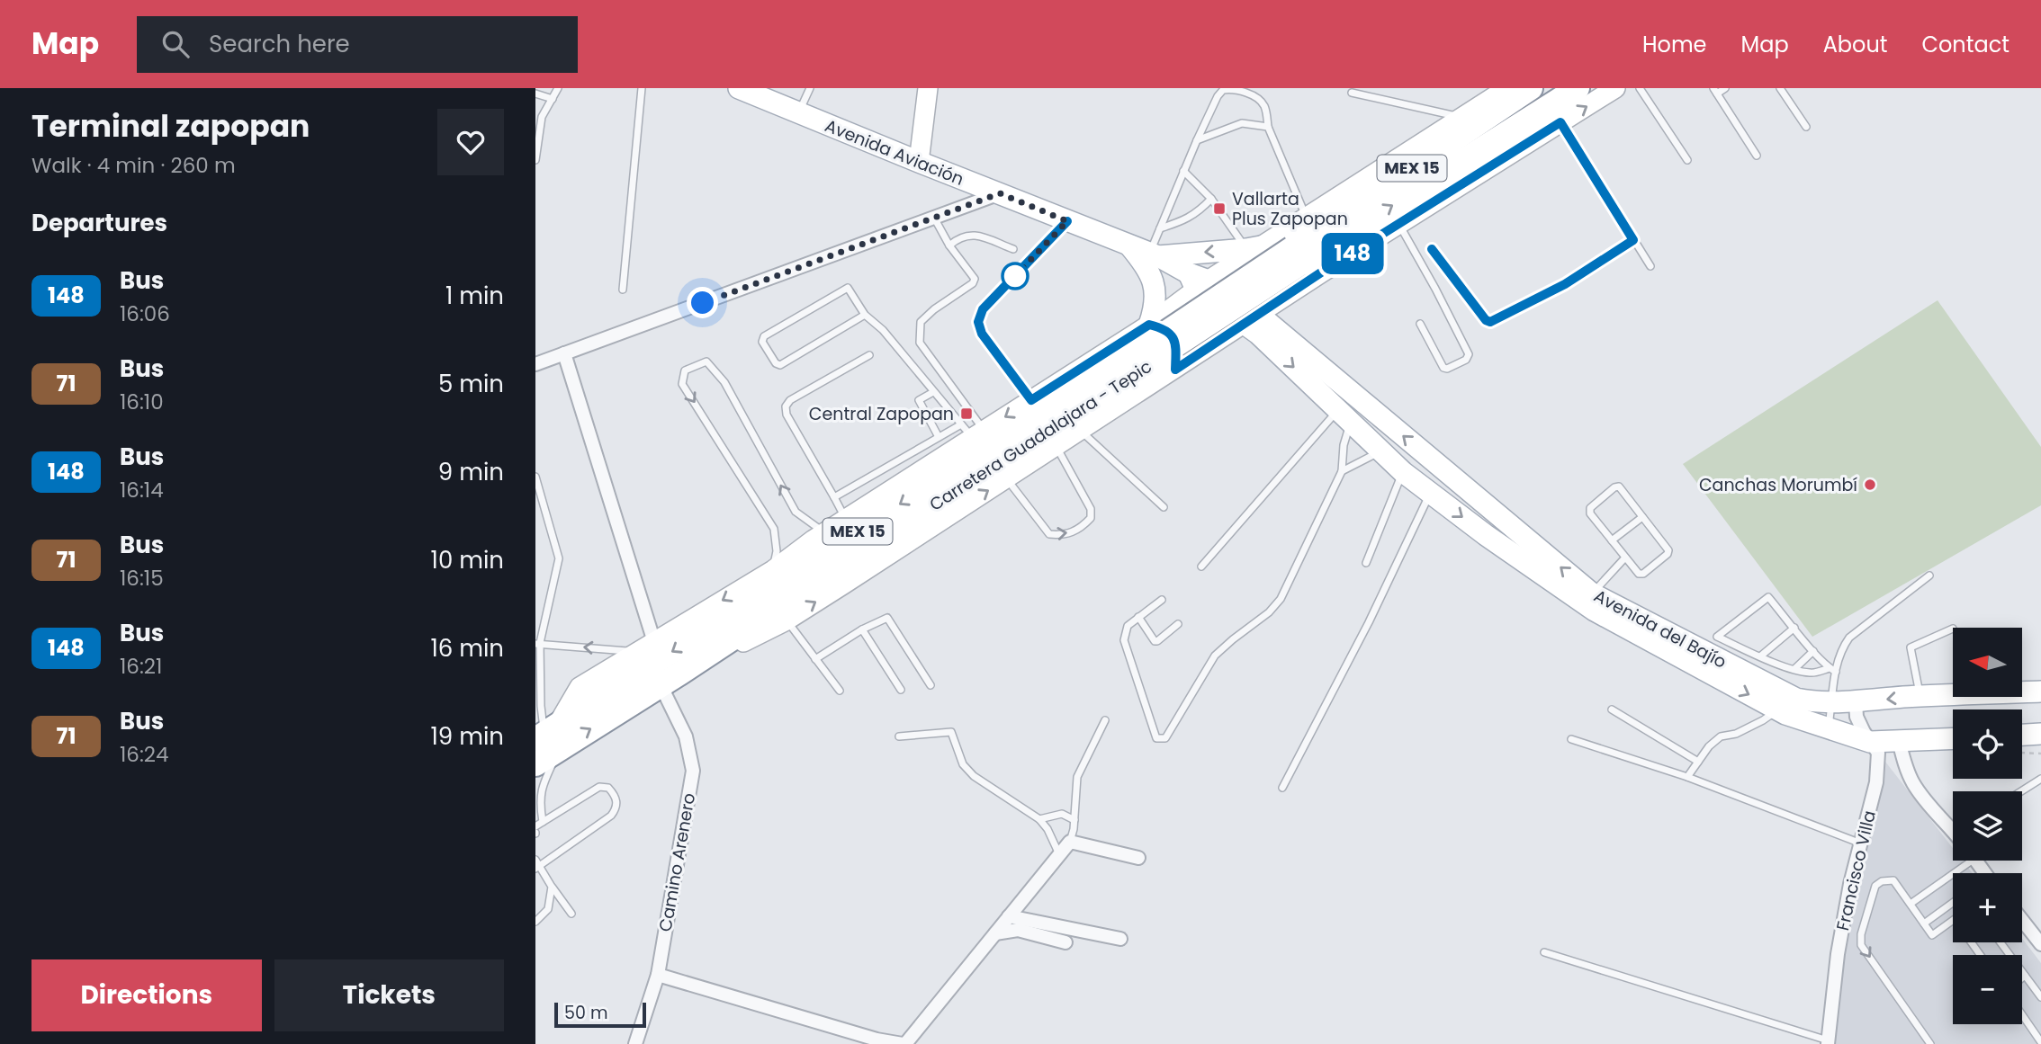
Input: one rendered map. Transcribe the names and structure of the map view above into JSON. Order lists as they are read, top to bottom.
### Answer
{
  "streets": {
    "highway": ["MEX 15", "Carretera Guadalajara - Tepic"],
    "main road": ["Avenida Aviación", "Avenida del Bajío"],
    "street": ["Camino Arenero", "Francisco Villa"]
  },
  "crossings": [
    ["Avenida Aviación", "Carretera Guadalajara - Tepic"],
    ["Avenida Aviación", "Avenida del Bajío"],
    ["Carretera Guadalajara - Tepic", "Camino Arenero"],
    ["Avenida del Bajío", "Francisco Villa"]
  ],
  "places": {
    "transit": ["Vallarta Plus Zapopan", "Central Zapopan"],
    "other": ["Canchas Morumbí"]
  },
  "lines": ["bus line 148"],
  "scale_bar": "50 m",
  "north": "left",
  "page": {
    "header": "Map",
    "search": "Search here",
    "nav": [
      "Home",
      "Map",
      "About",
      "Contact"
    ],
    "heading": [
      ["Terminal zapopan", "Walk · 4 min · 260 m"],
      "Departures"
    ],
    "on_map": "148",
    "list": [
      {
        "mark": "148",
        "name": "Bus",
        "note": "16:06",
        "value": "1 min"
      },
      {
        "mark": "71",
        "name": "Bus",
        "note": "16:10",
        "value": "5 min"
      },
      {
        "mark": "148",
        "name": "Bus",
        "note": "16:14",
        "value": "9 min"
      },
      {
        "mark": "71",
        "name": "Bus",
        "note": "16:15",
        "value": "10 min"
      },
      {
        "mark": "148",
        "name": "Bus",
        "note": "16:21",
        "value": "16 min"
      },
      {
        "mark": "71",
        "name": "Bus",
        "note": "16:24",
        "value": "19 min"
      }
    ],
    "map_buttons": ["+", "−"],
    "buttons": ["Directions", "Tickets"],
    "scale": "50 m"
  }
}
